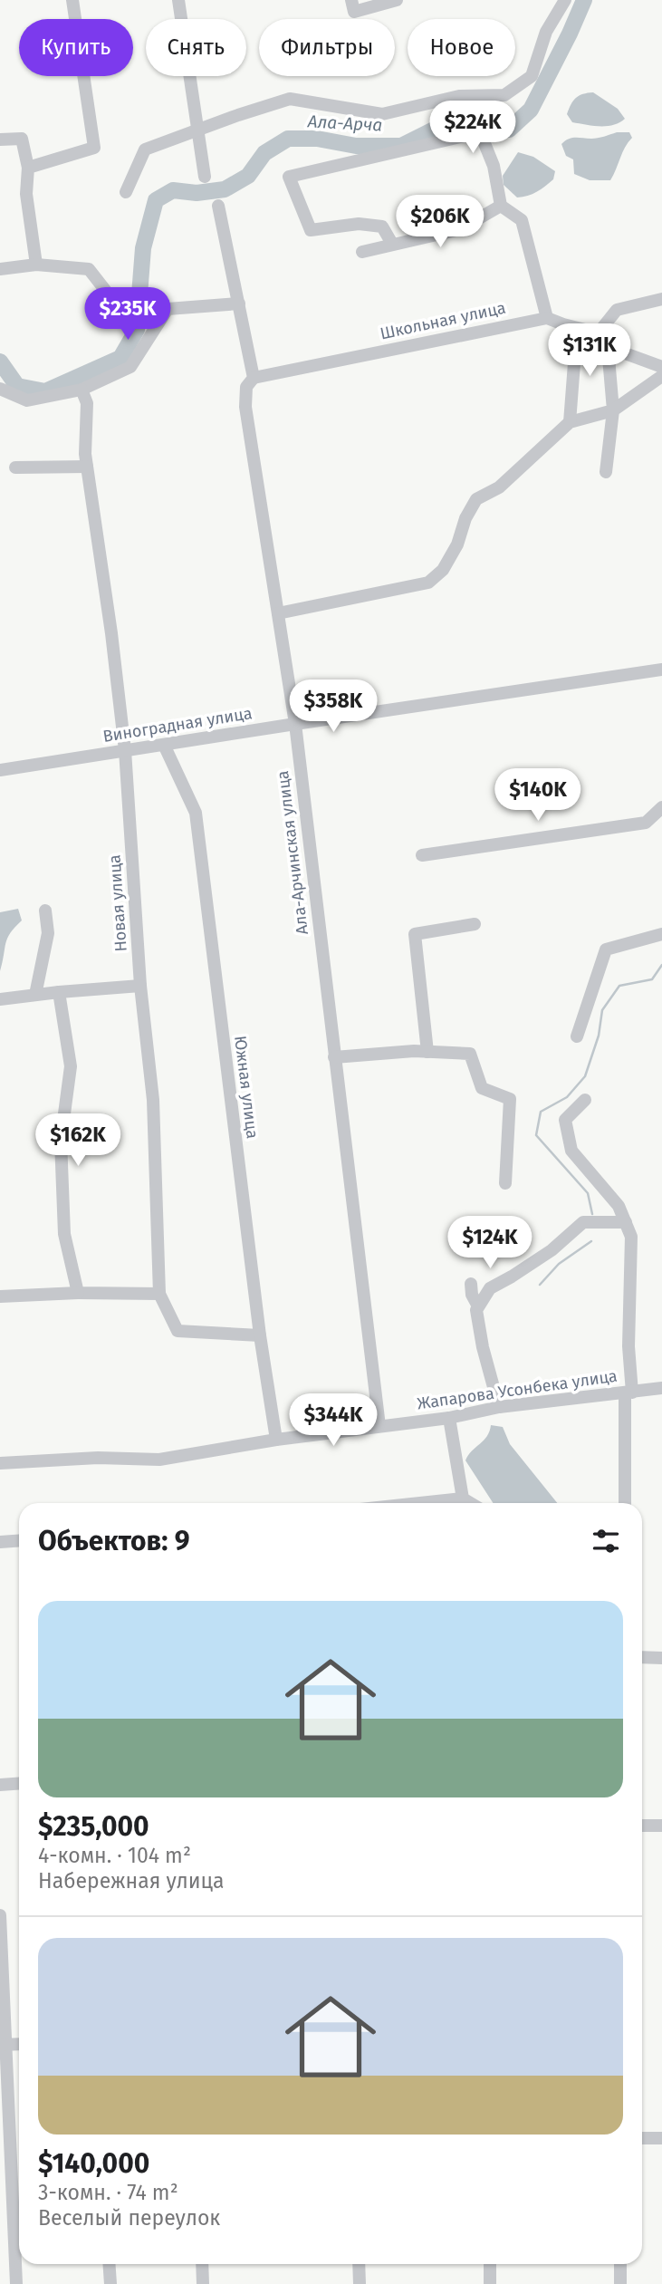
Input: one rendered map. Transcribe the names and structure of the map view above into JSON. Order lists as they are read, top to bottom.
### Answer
{
  "streets": {
    "street": [
      "Школьная улица",
      "Виноградная улица",
      "Ала-Арчинская улица",
      "Новая улица",
      "Южная улица",
      "Жапарова Усонбека улица"
    ]
  },
  "crossings": [
    ["Школьная улица", "Ала-Арчинская улица"],
    ["Виноградная улица", "Ала-Арчинская улица"],
    ["Виноградная улица", "Новая улица"],
    ["Виноградная улица", "Южная улица"],
    ["Ала-Арчинская улица", "Жапарова Усонбека улица"],
    ["Новая улица", "Южная улица"],
    ["Южная улица", "Жапарова Усонбека улица"]
  ],
  "water": ["Ала-Арча"],
  "page": {
    "chip": [
      "Купить",
      "Снять",
      "Фильтры",
      "Новое"
    ],
    "price": [
      "$224K",
      "$206K",
      "$235K",
      "$131K",
      "$358K",
      "$140K",
      "$162K",
      "$124K",
      "$344K"
    ],
    "heading": "Объектов: 9",
    "list": [
      {
        "name": "$235,000",
        "note": "4-комн. · 104 m² · Набережная улица"
      },
      {
        "name": "$140,000",
        "note": "3-комн. · 74 m² · Веселый переулок"
      }
    ]
  }
}
